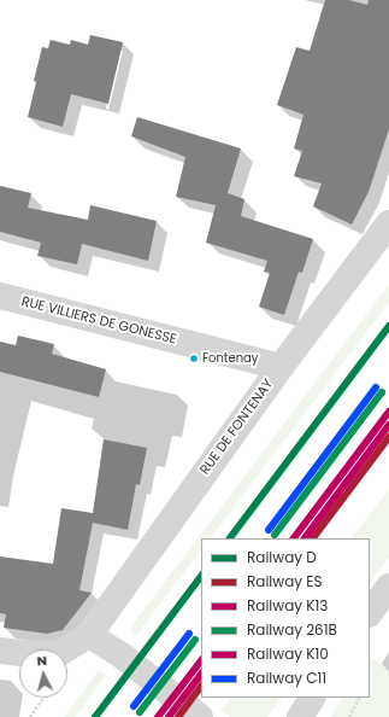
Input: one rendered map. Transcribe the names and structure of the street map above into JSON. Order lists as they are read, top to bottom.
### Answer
{
  "streets": {
    "street": ["RUE VILLIERS DE GONESSE", "RUE DE FONTENAY"]
  },
  "crossings": [
    ["RUE VILLIERS DE GONESSE", "RUE DE FONTENAY"]
  ],
  "places": ["Fontenay"],
  "lines": [
    "rail line D",
    "rail line C11",
    "rail line 261B",
    "rail line K13",
    "rail line K10",
    "rail line ES"
  ],
  "legend": [
    "Railway D",
    "Railway ES",
    "Railway K13",
    "Railway 261B",
    "Railway K10",
    "Railway C11"
  ],
  "north": "top"
}
